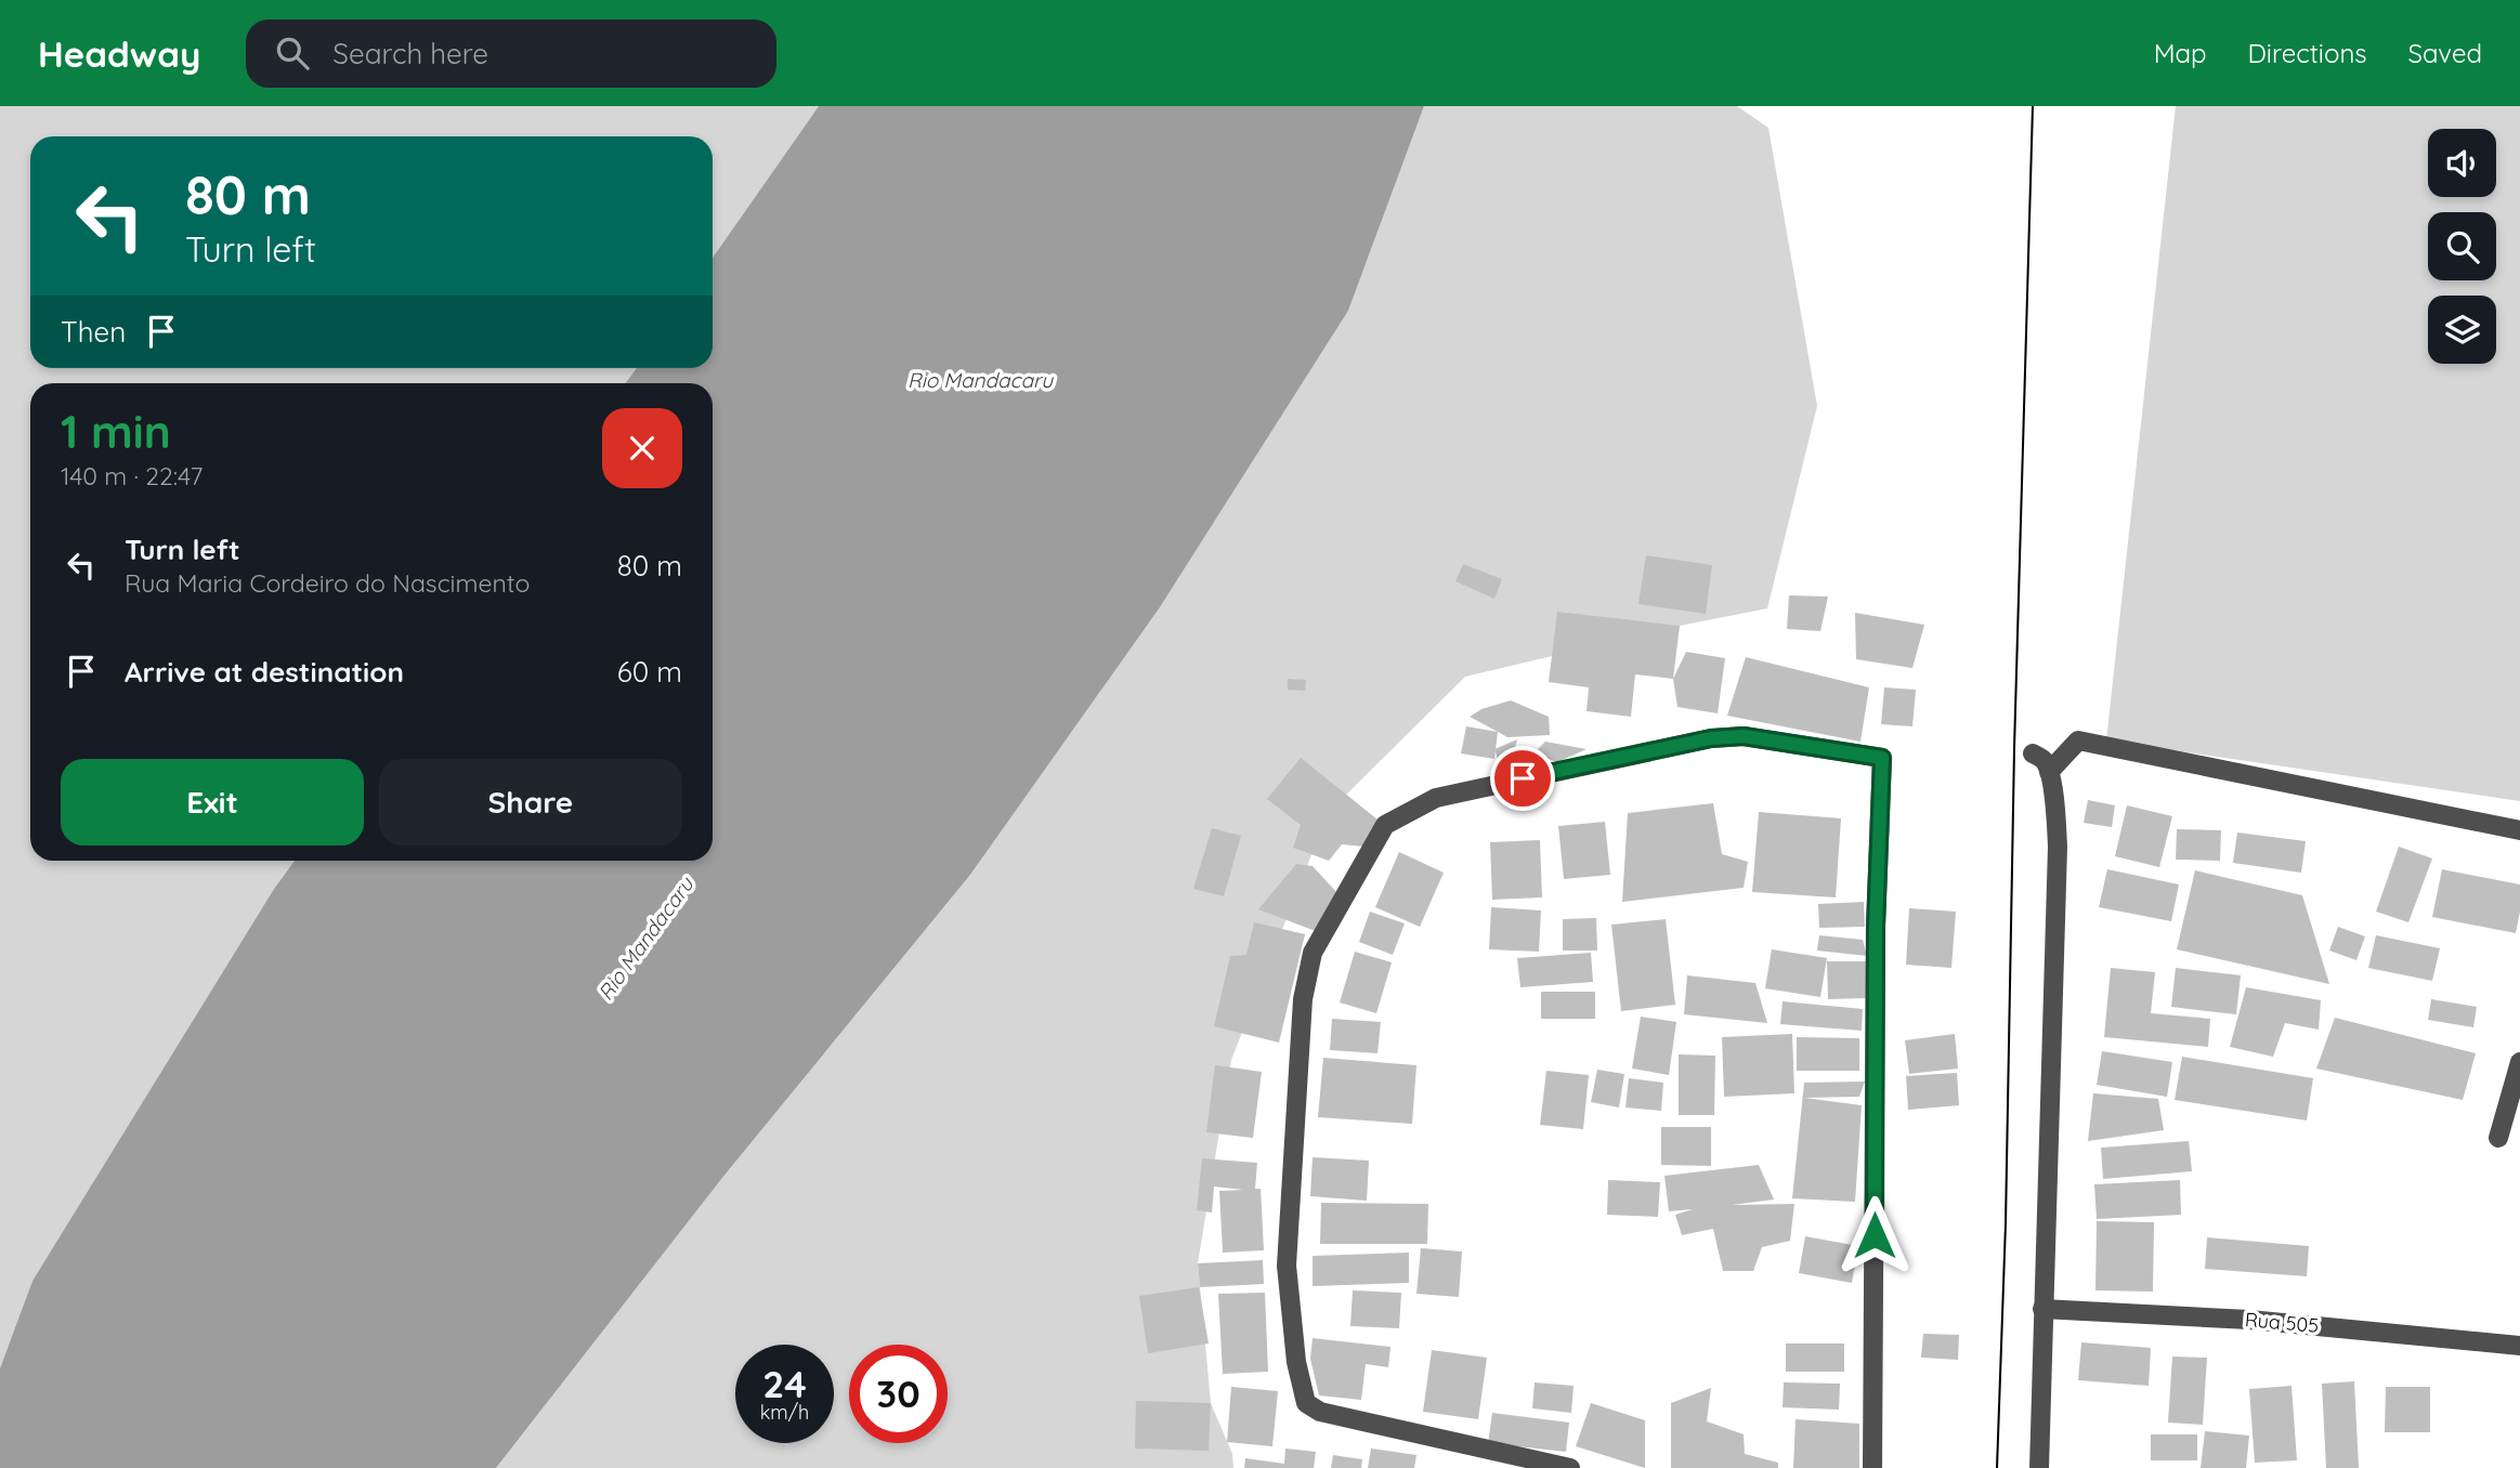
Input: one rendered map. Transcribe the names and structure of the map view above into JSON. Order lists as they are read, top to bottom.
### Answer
{
  "streets": {
    "street": ["Rua 505"]
  },
  "water": ["Rio Mandacaru"],
  "page": {
    "header": "Headway",
    "search": "Search here",
    "nav": ["Map", "Directions", "Saved"],
    "turn": ["80 m", "Turn left"],
    "then": "Then",
    "heading": ["1 min", "140 m · 22:47"],
    "list": [
      {
        "name": "Turn left",
        "note": "Rua Maria Cordeiro do Nascimento",
        "value": "80 m"
      },
      {
        "name": "Arrive at destination",
        "value": "60 m"
      }
    ],
    "buttons": ["Exit", "Share"],
    "speed": "24 km/h",
    "limit": "30"
  }
}
